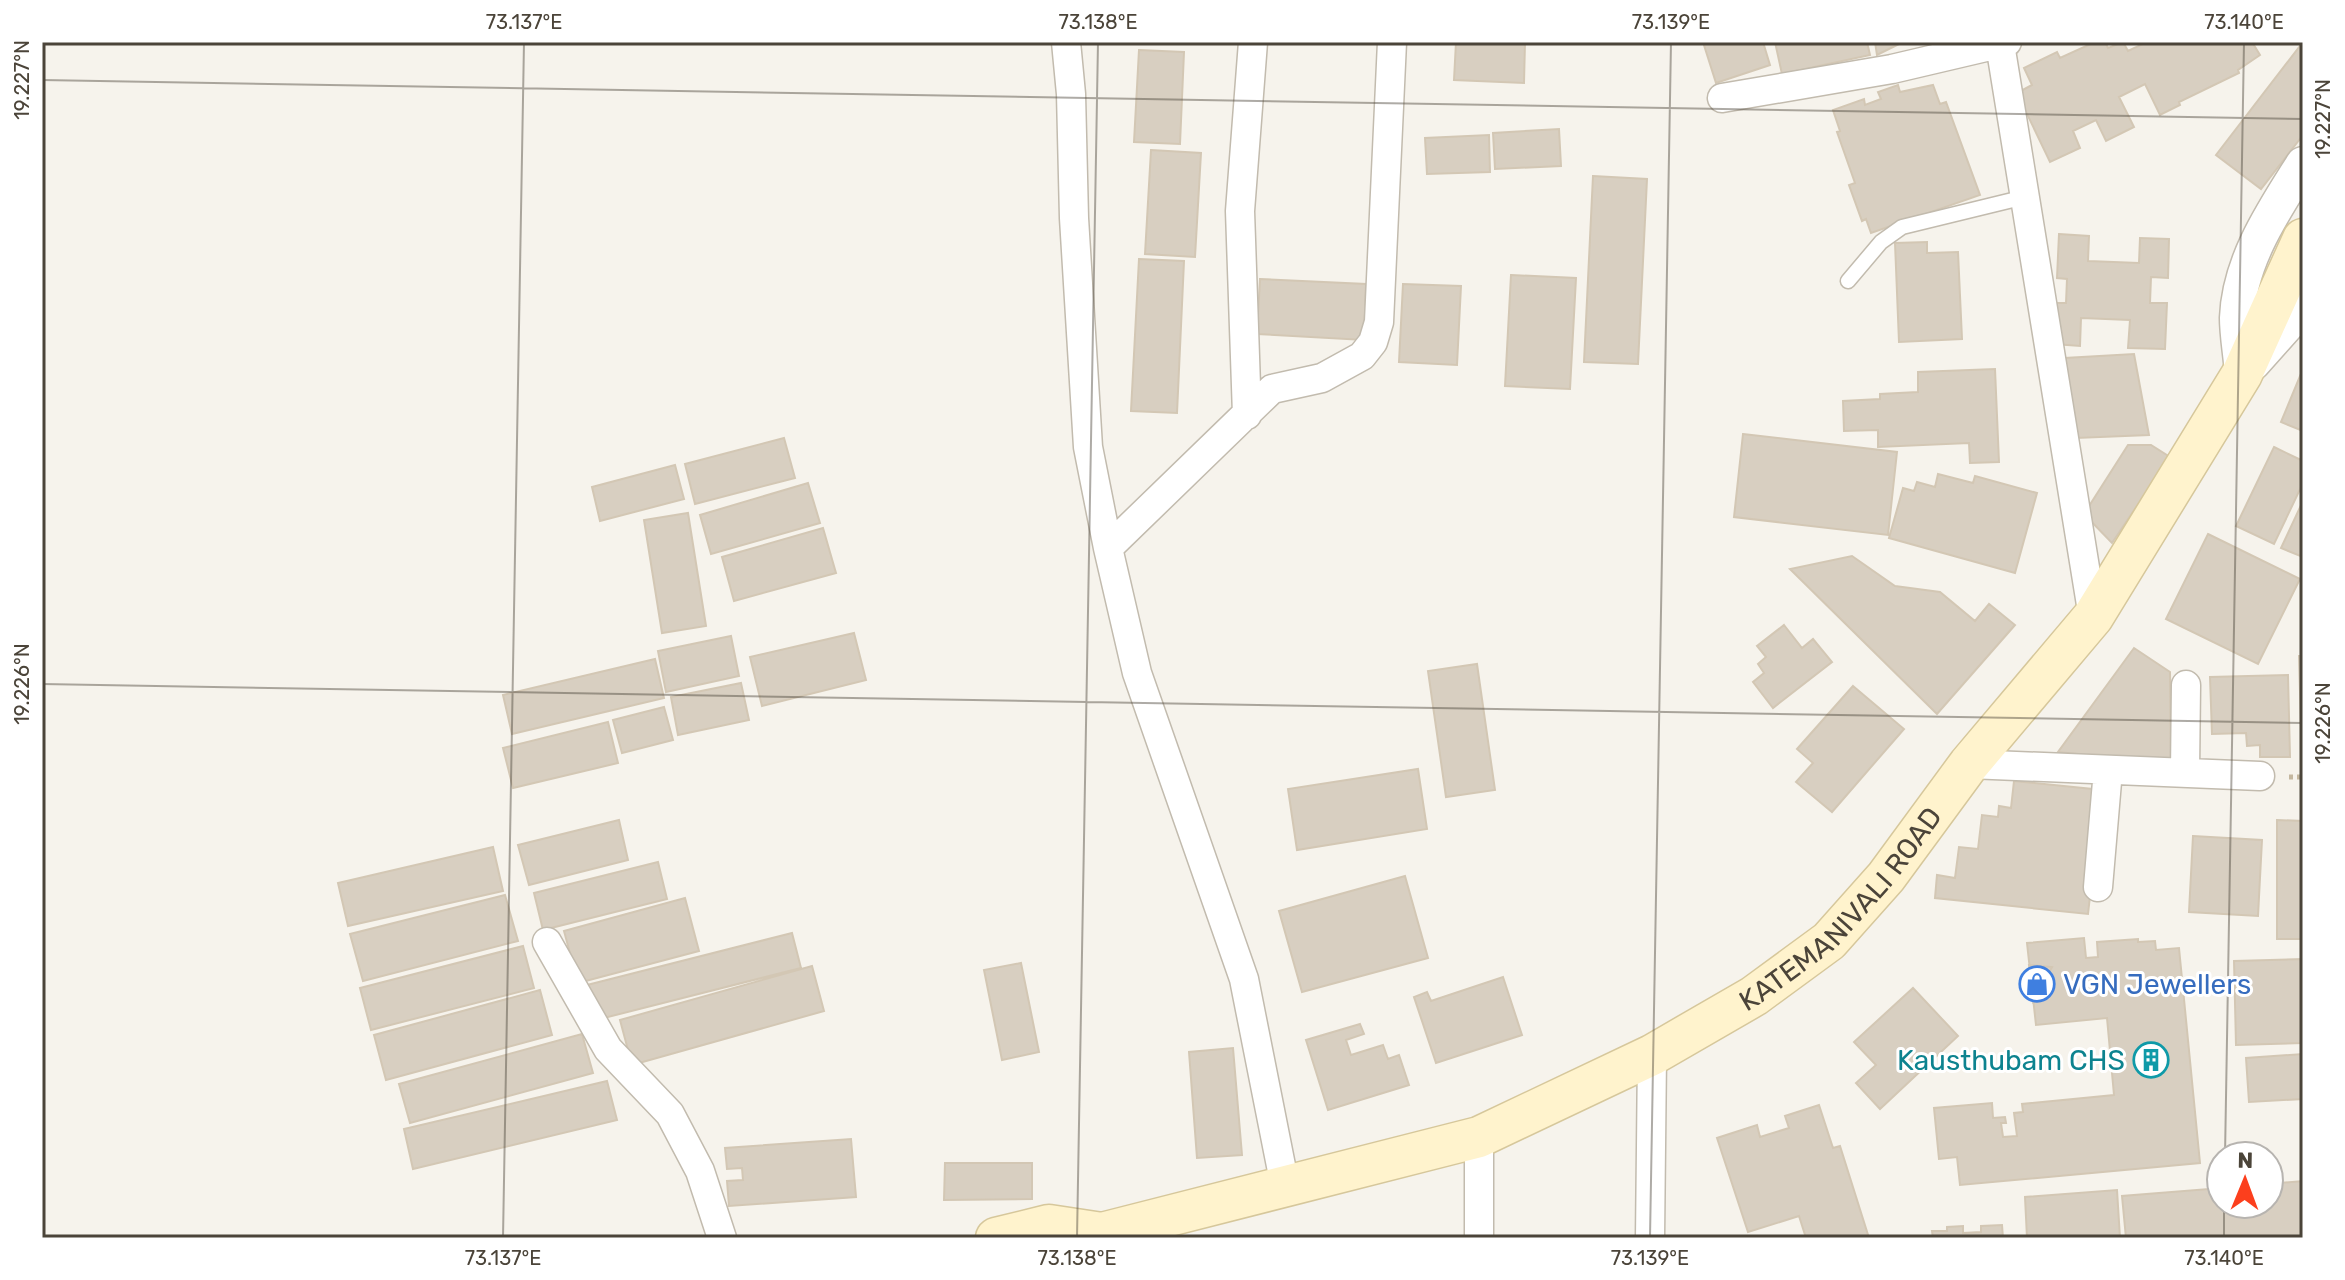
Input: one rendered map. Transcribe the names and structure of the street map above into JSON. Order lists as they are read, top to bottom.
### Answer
{
  "streets": {
    "main road": ["KATEMANIVALI ROAD"]
  },
  "places": {
    "shop": ["VGN Jewellers"],
    "building": ["Kausthubam CHS"]
  },
  "north": "top",
  "coordinates": [
    "73.137°E",
    "73.138°E",
    "73.139°E",
    "73.140°E",
    "19.227°N",
    "19.226°N"
  ]
}
